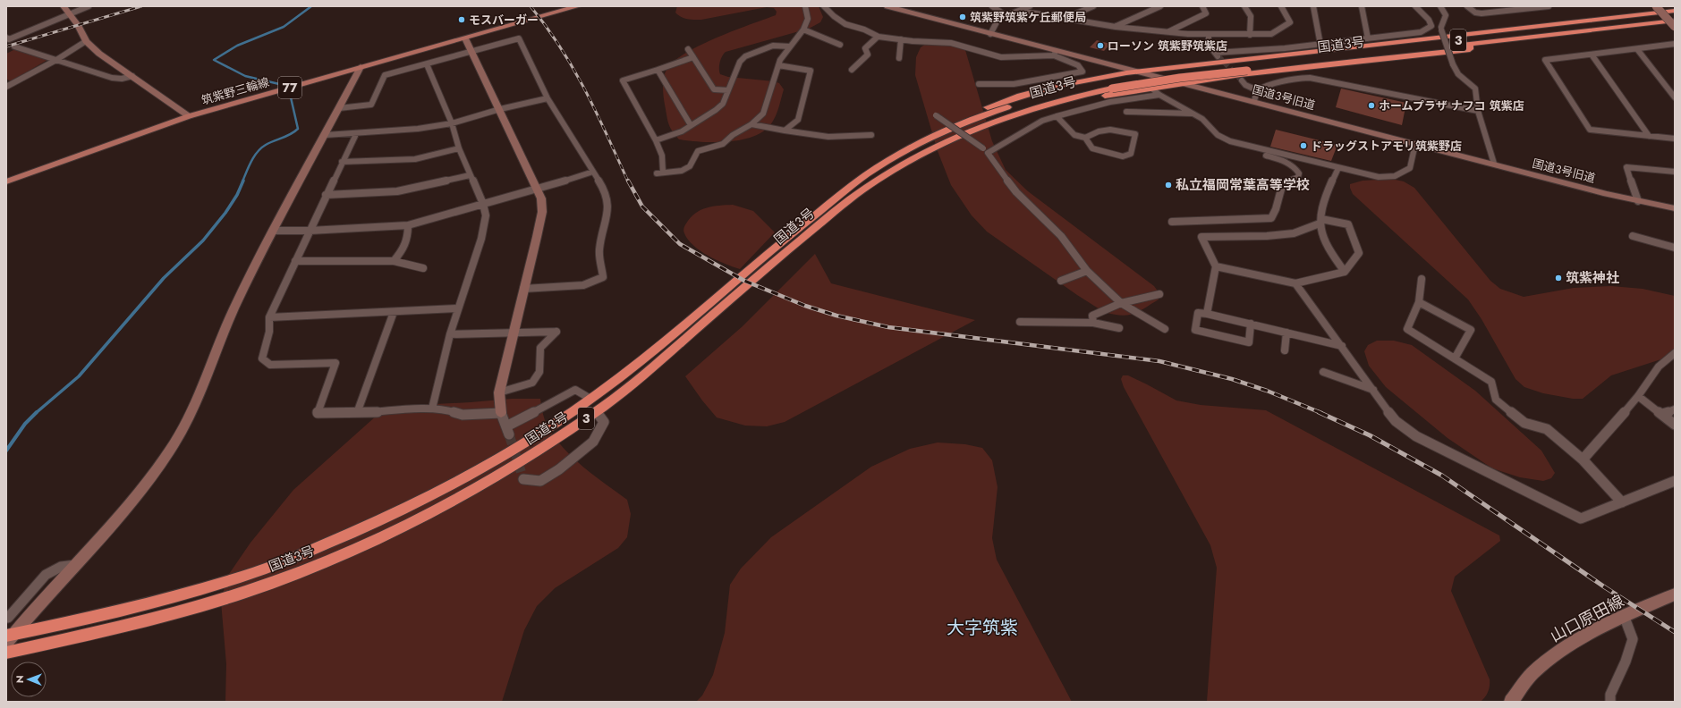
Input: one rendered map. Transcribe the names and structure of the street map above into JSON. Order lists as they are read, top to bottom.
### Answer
{
  "streets": {
    "highway": ["3", "国道3号"],
    "main road": ["77", "筑紫野三輪線"],
    "street": ["国道3号旧道", "山口原田線"]
  },
  "districts": ["大字筑紫"],
  "places": [
    "筑紫野筑紫ケ丘郵便局",
    "モスバーガー",
    "ローソン 筑紫野筑紫店",
    "ホームプラザ ナフコ 筑紫店",
    "ドラッグストアモリ筑紫野店",
    "私立福岡常葉高等学校",
    "筑紫神社"
  ],
  "north": "left"
}
